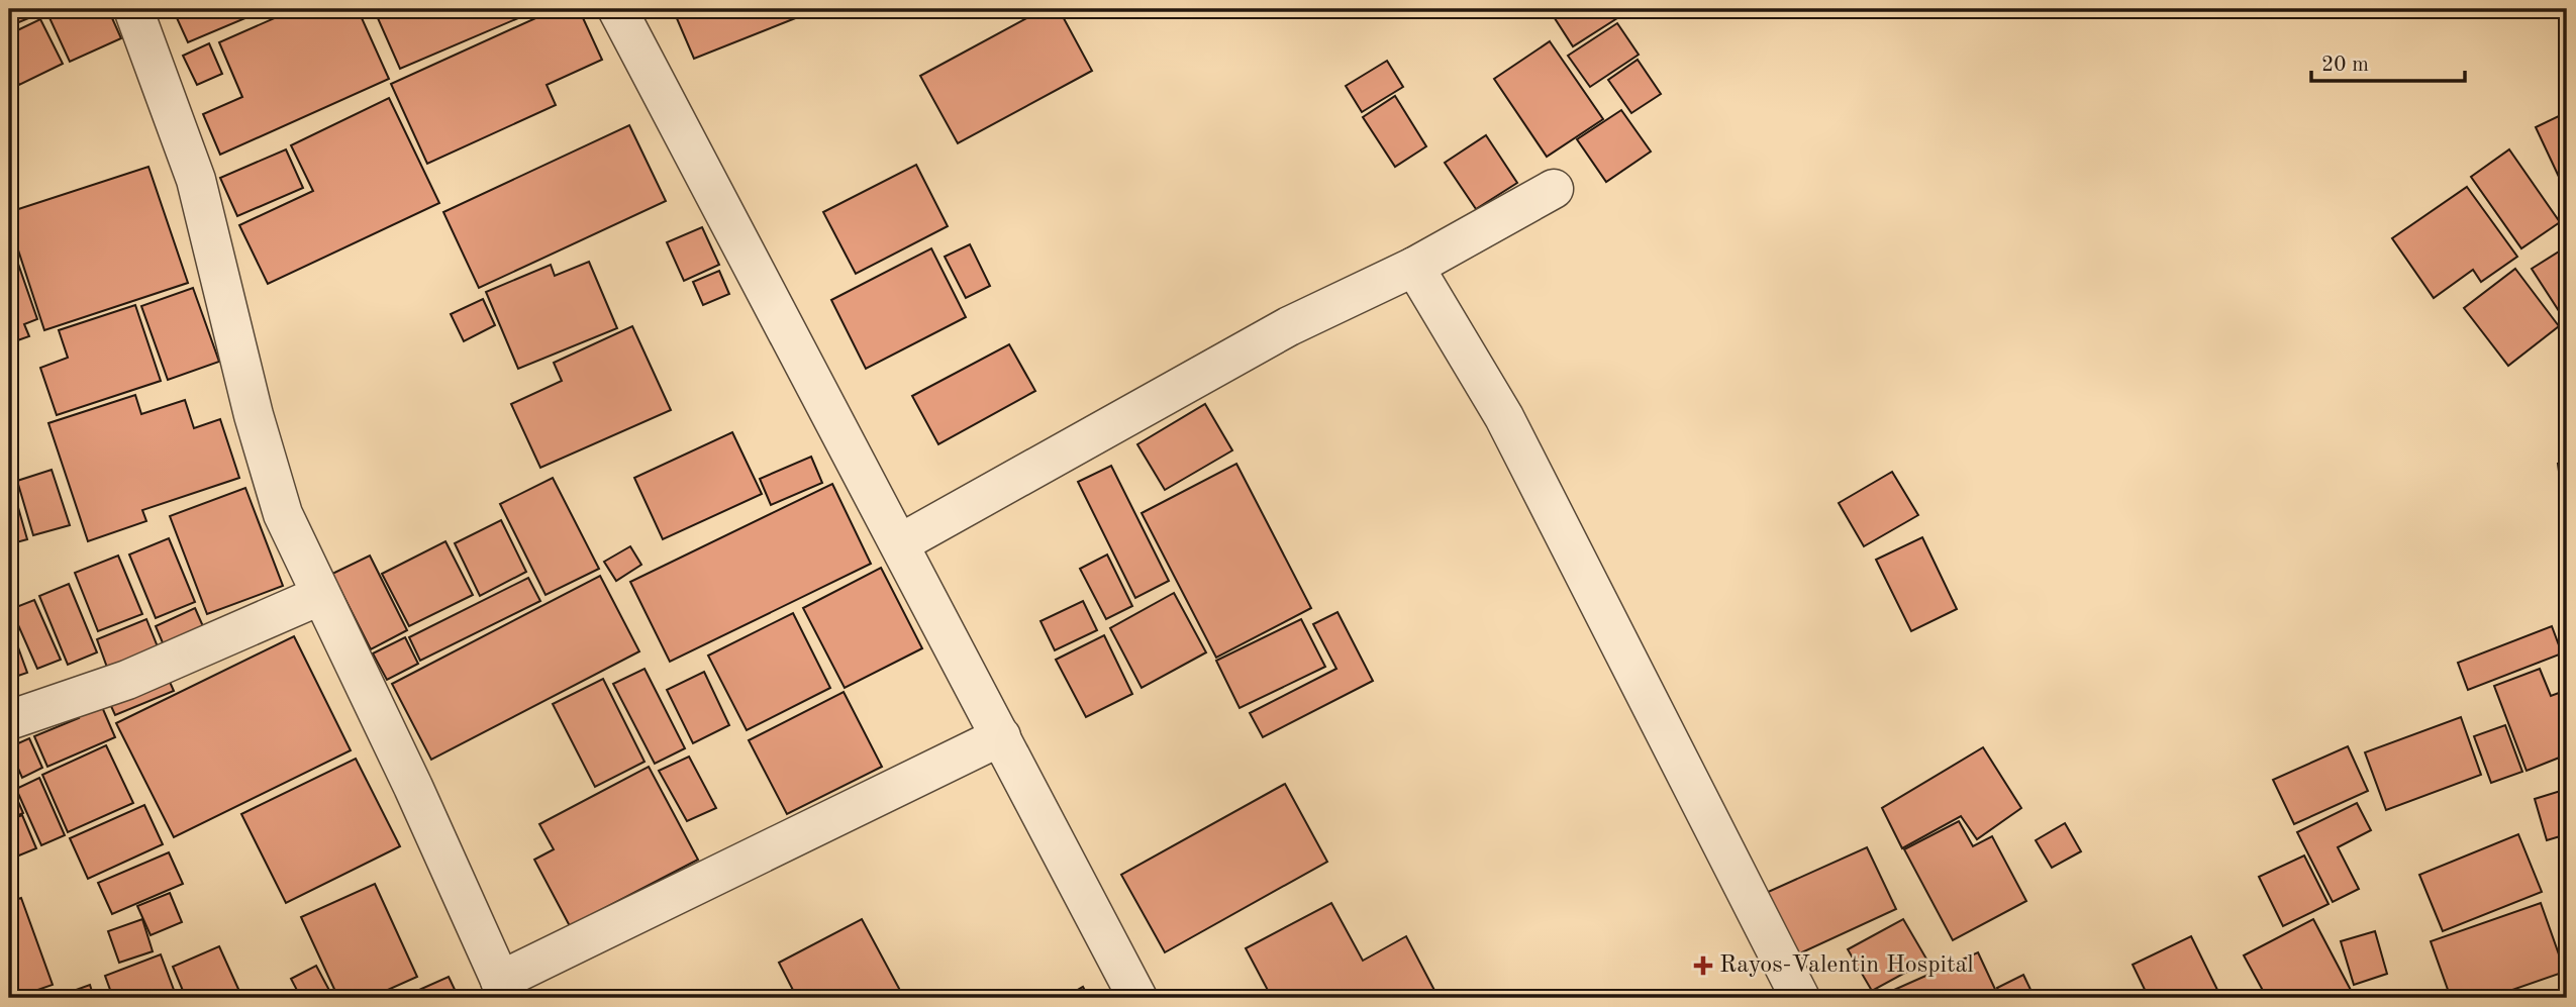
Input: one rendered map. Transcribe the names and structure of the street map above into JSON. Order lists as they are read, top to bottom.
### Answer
{
  "places": {
    "health": ["Rayos-Valentin Hospital"]
  },
  "scale_bar": "20 m"
}
